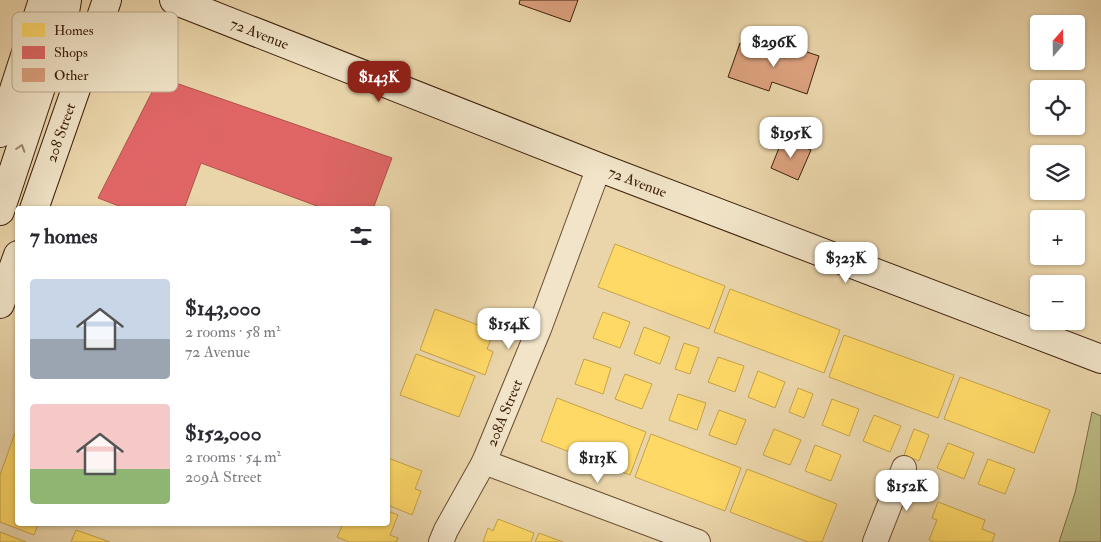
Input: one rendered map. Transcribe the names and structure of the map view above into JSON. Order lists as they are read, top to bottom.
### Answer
{
  "streets": {
    "main road": ["72 Avenue", "208 Street"],
    "street": ["208A Street"]
  },
  "crossings": [
    ["72 Avenue", "208A Street"]
  ],
  "legend": ["Homes", "Shops", "Other"],
  "north": "top",
  "page": {
    "map_buttons": ["+", "−"],
    "price": [
      "$296K",
      "$143K",
      "$195K",
      "$323K",
      "$154K",
      "$113K",
      "$152K"
    ],
    "heading": "7 homes",
    "list": [
      {
        "name": "$143,000",
        "note": "2 rooms · 58 m² · 72 Avenue"
      },
      {
        "name": "$152,000",
        "note": "2 rooms · 54 m² · 209A Street"
      }
    ]
  }
}
